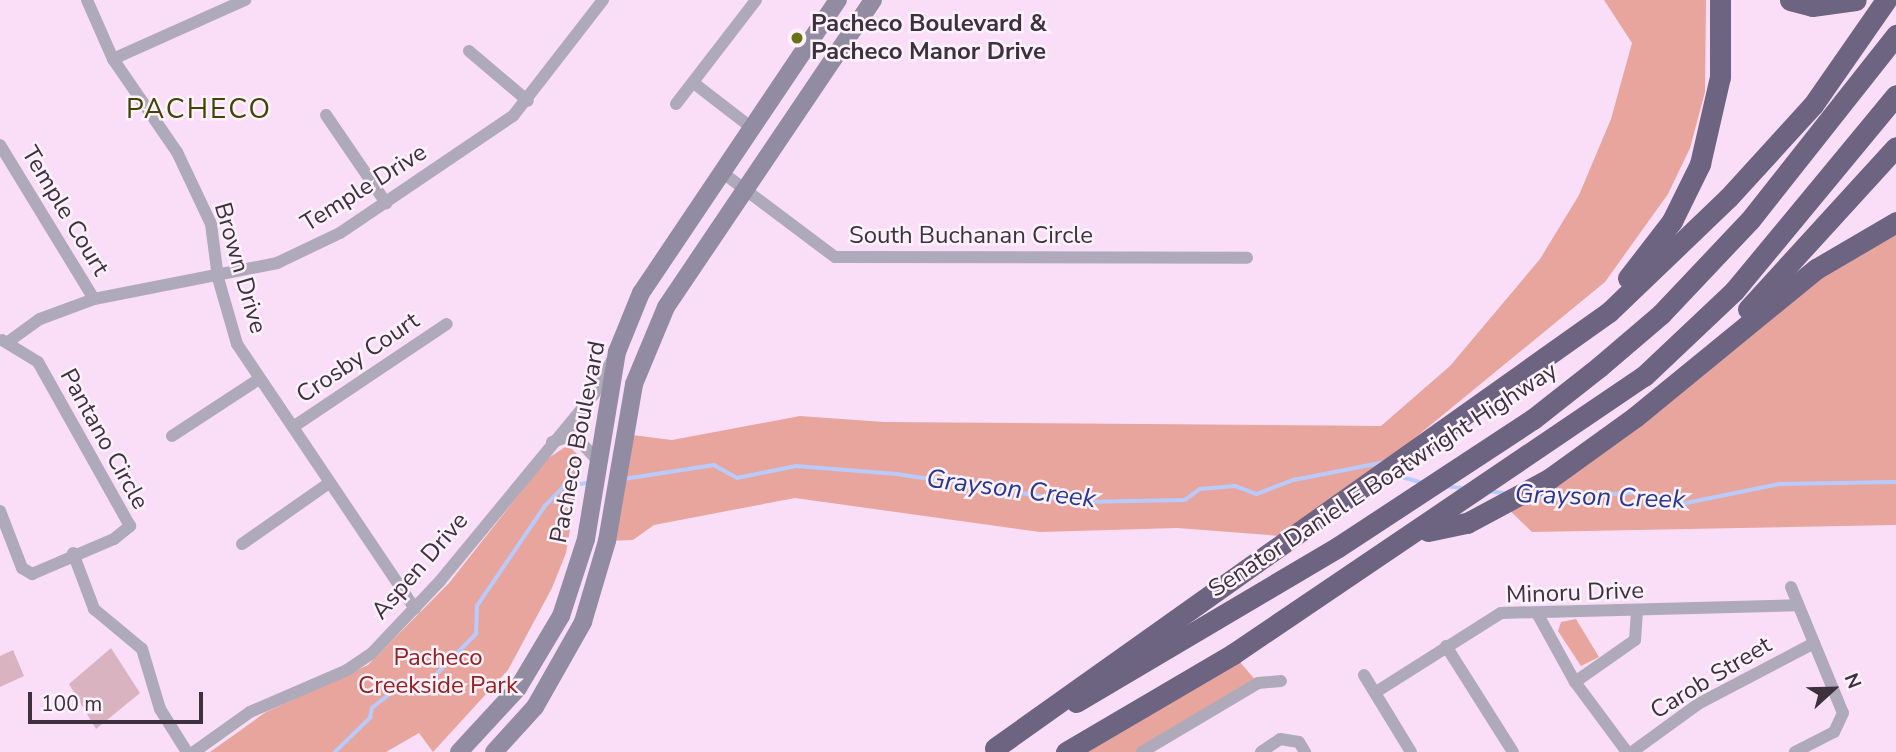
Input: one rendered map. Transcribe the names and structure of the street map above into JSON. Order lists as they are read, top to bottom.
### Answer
{
  "streets": {
    "highway": ["Senator Daniel E Boatwright Highway"],
    "main road": ["Pacheco Boulevard"],
    "street": [
      "Temple Drive",
      "Temple Court",
      "South Buchanan Circle",
      "Brown Drive",
      "Crosby Court",
      "Pantano Circle",
      "Aspen Drive",
      "Minoru Drive",
      "Carob Street"
    ]
  },
  "crossings": [
    ["Temple Drive", "Temple Court"],
    ["Temple Drive", "Brown Drive"],
    ["Temple Drive", "Pantano Circle"],
    ["South Buchanan Circle", "Pacheco Boulevard"],
    ["Brown Drive", "Crosby Court"],
    ["Brown Drive", "Aspen Drive"],
    ["Pacheco Boulevard", "Aspen Drive"]
  ],
  "districts": ["PACHECO"],
  "water": ["Grayson Creek"],
  "parks": ["Pacheco Creekside Park"],
  "places": ["Pacheco Boulevard & Pacheco Manor Drive"],
  "scale_bar": "100 m",
  "north": "right"
}
